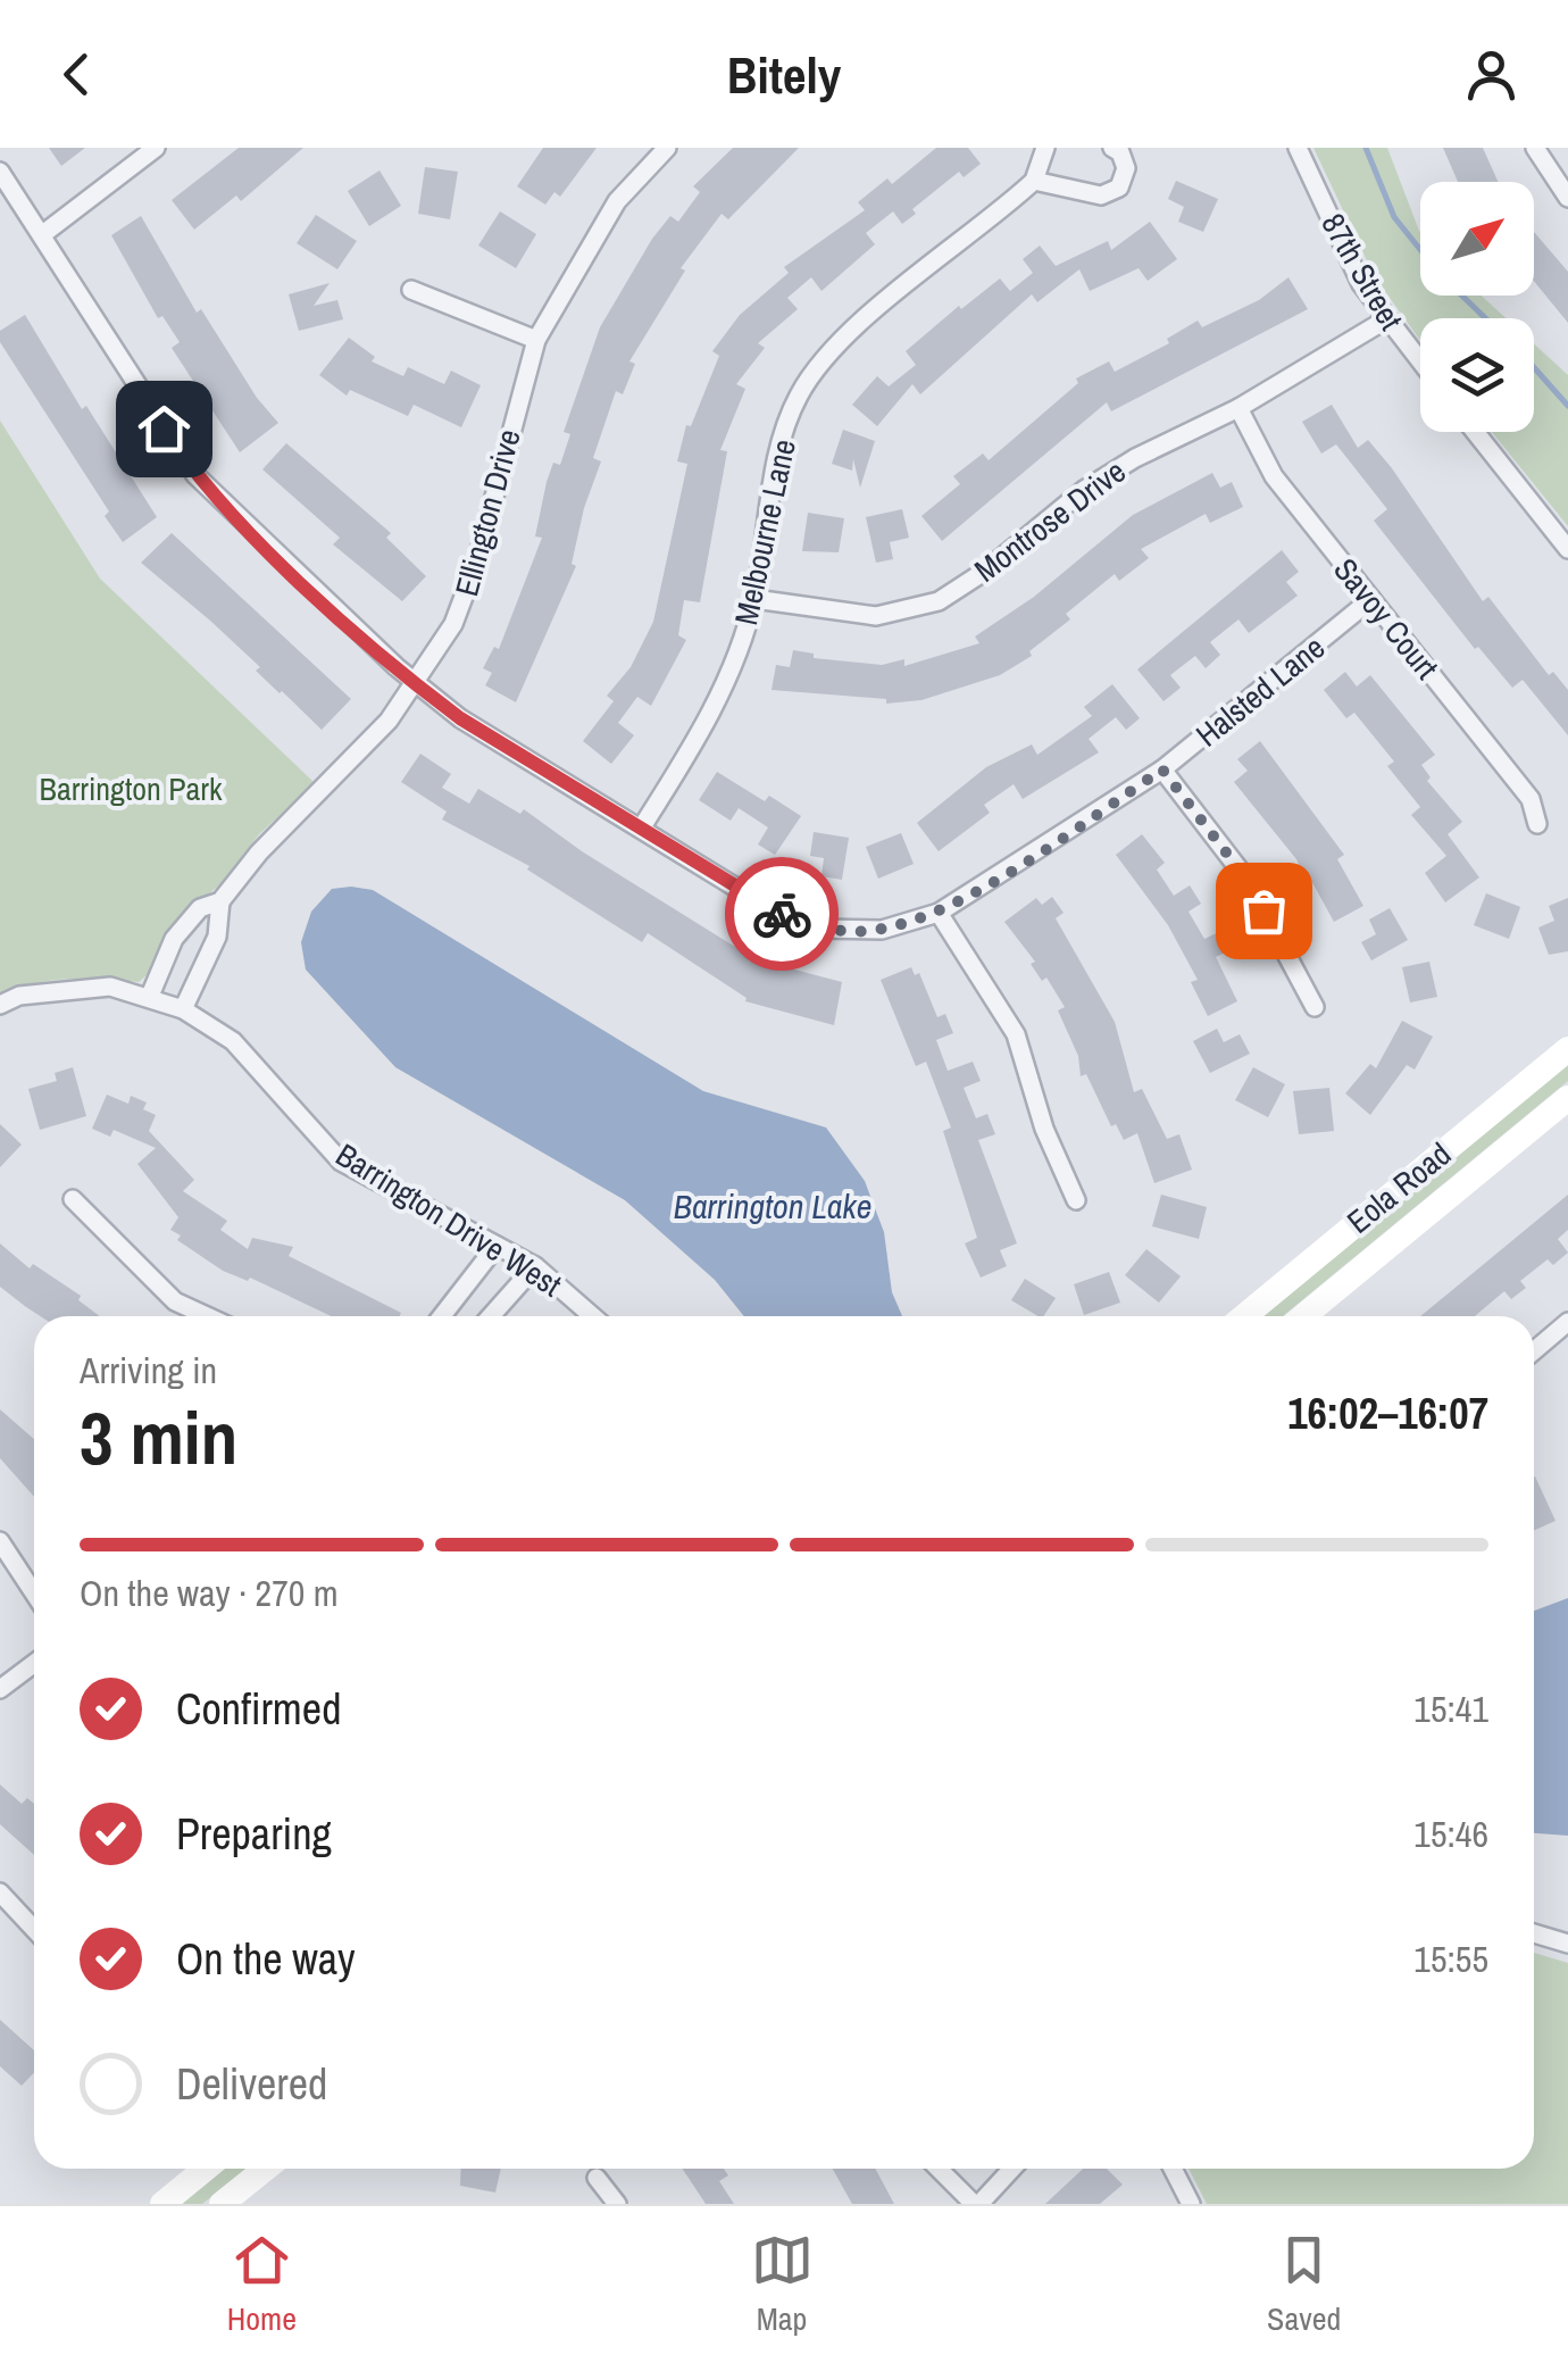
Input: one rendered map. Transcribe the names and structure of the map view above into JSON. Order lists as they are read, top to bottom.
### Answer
{
  "streets": {
    "street": [
      "87th Street",
      "Ellington Drive",
      "Montrose Drive",
      "Melbourne Lane",
      "Savoy Court",
      "Halsted Lane",
      "Eola Road",
      "Barrington Drive West"
    ]
  },
  "crossings": [
    ["87th Street", "Montrose Drive"],
    ["Ellington Drive", "Halsted Lane"],
    ["Ellington Drive", "Barrington Drive West"],
    ["Montrose Drive", "Melbourne Lane"],
    ["Montrose Drive", "Savoy Court"],
    ["Melbourne Lane", "Halsted Lane"],
    ["Savoy Court", "Halsted Lane"]
  ],
  "water": ["Barrington Lake"],
  "parks": ["Barrington Park"],
  "north": "top right",
  "page": {
    "header": "Bitely",
    "heading": ["3 min", "Arriving in", "16:02–16:07"],
    "bar": "On the way · 270 m",
    "list": [
      ["Confirmed", "15:41"],
      ["Preparing", "15:46"],
      ["On the way", "15:55"],
      "Delivered"
    ],
    "tabs": ["Home", "Map", "Saved"]
  }
}
